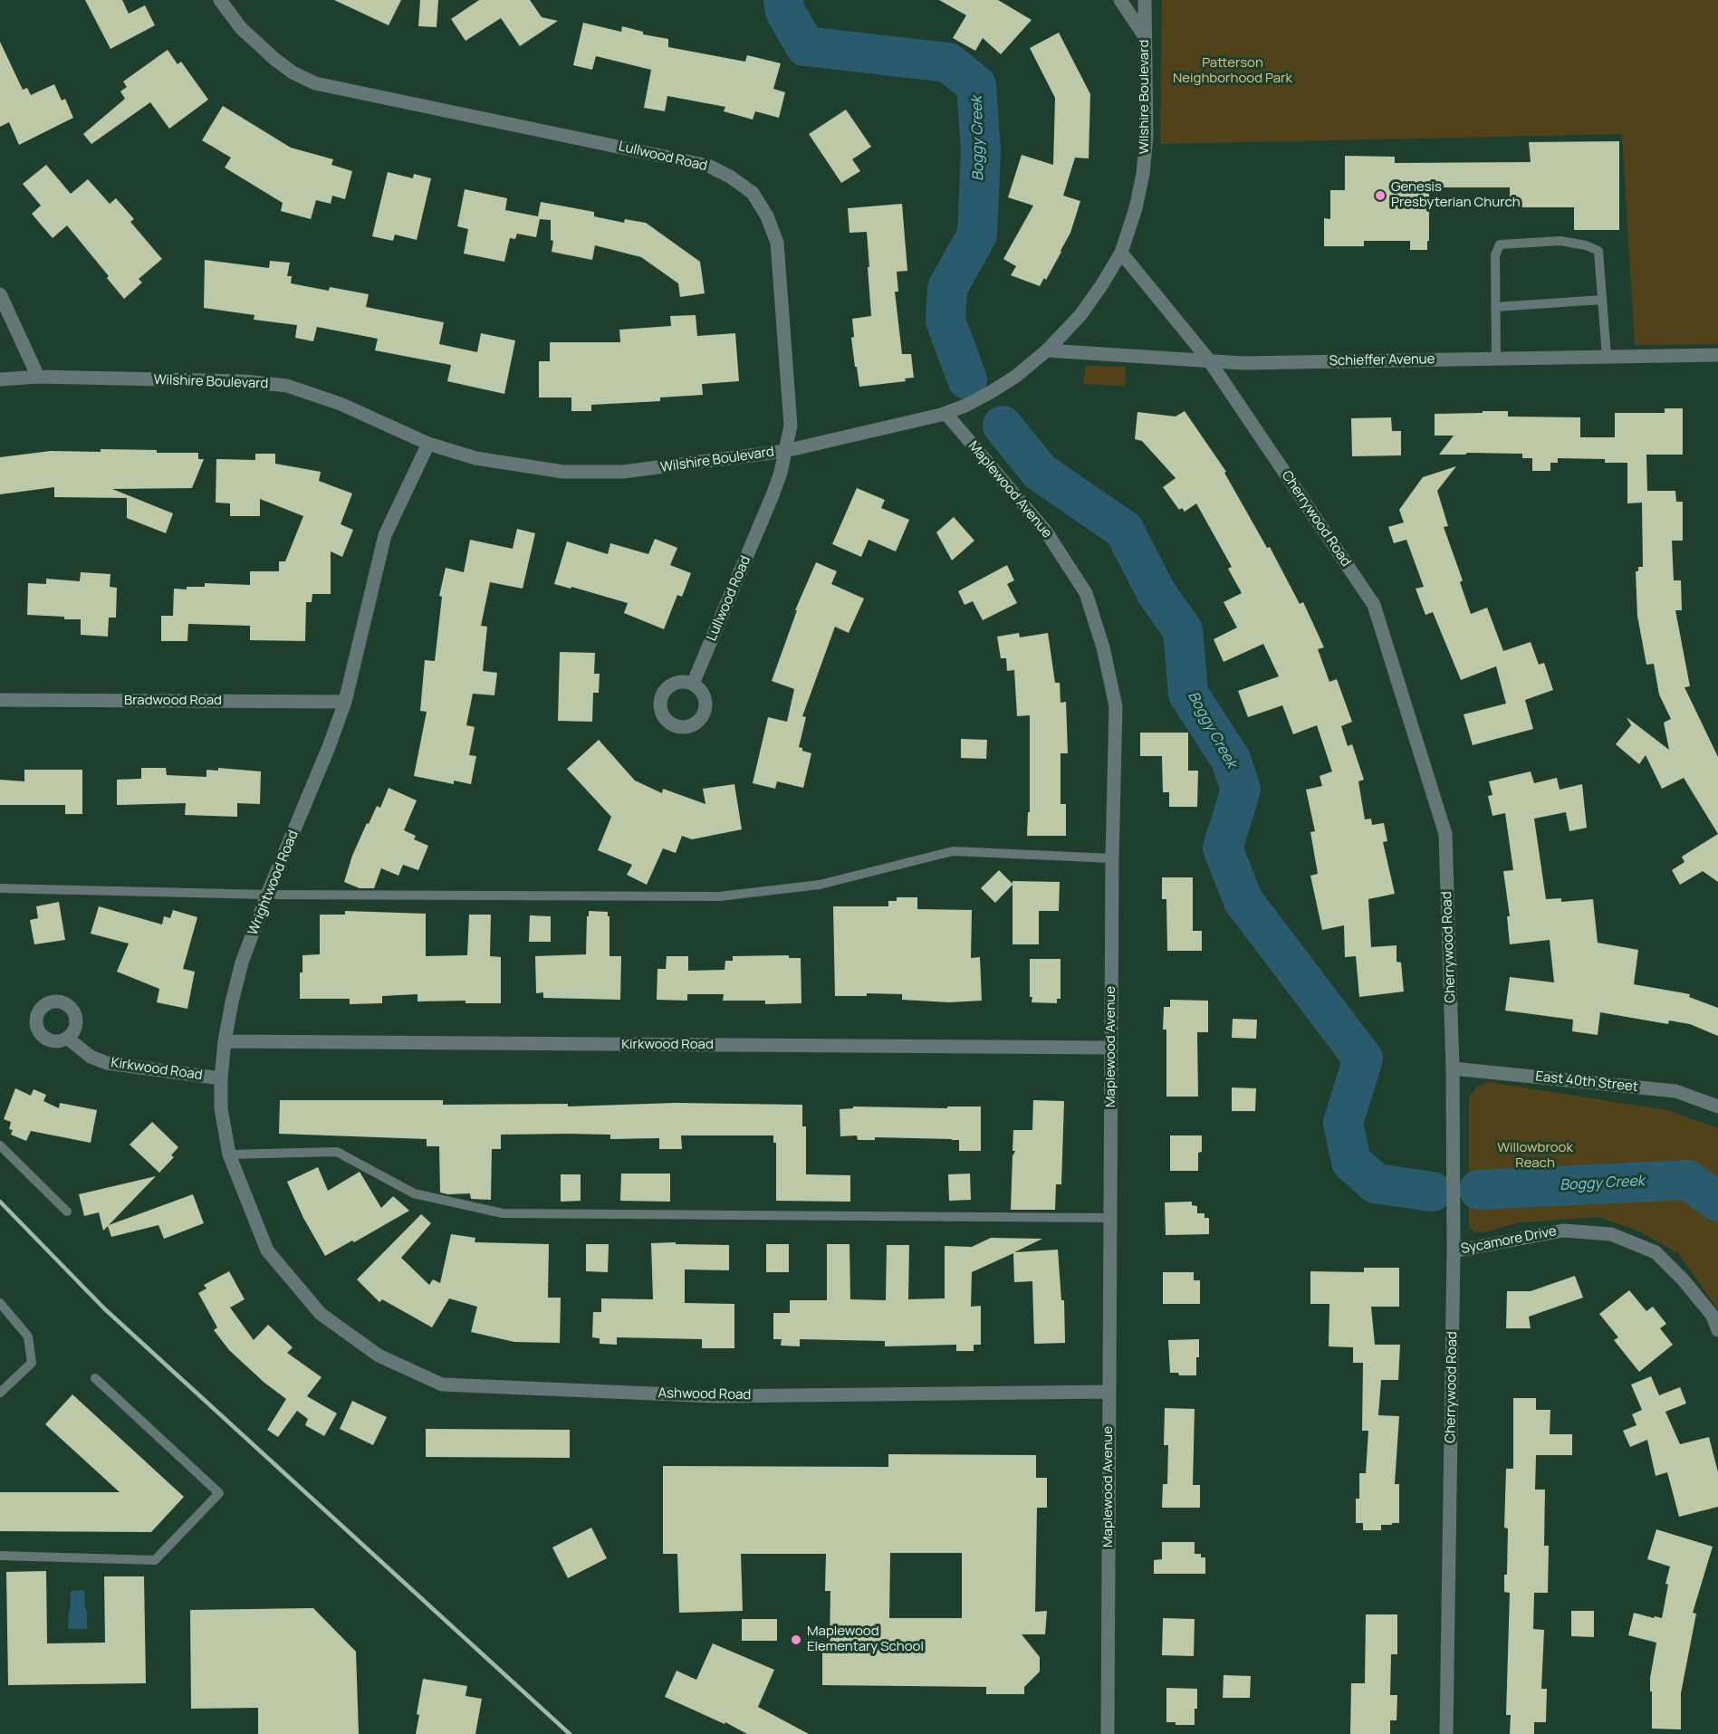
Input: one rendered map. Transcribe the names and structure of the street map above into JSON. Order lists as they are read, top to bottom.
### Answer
{
  "streets": {
    "street": [
      "Wilshire Boulevard",
      "Lullwood Road",
      "Schieffer Avenue",
      "Maplewood Avenue",
      "Cherrywood Road",
      "Bradwood Road",
      "Wrightwood Road",
      "Kirkwood Road",
      "East 40th Street",
      "Sycamore Drive",
      "Ashwood Road"
    ]
  },
  "crossings": [
    ["Wilshire Boulevard", "Lullwood Road"],
    ["Wilshire Boulevard", "Schieffer Avenue"],
    ["Wilshire Boulevard", "Maplewood Avenue"],
    ["Wilshire Boulevard", "Cherrywood Road"],
    ["Wilshire Boulevard", "Wrightwood Road"],
    ["Schieffer Avenue", "Cherrywood Road"],
    ["Maplewood Avenue", "Kirkwood Road"],
    ["Maplewood Avenue", "Ashwood Road"],
    ["Cherrywood Road", "East 40th Street"],
    ["Cherrywood Road", "Sycamore Drive"],
    ["Bradwood Road", "Wrightwood Road"],
    ["Wrightwood Road", "Kirkwood Road"],
    ["Wrightwood Road", "Ashwood Road"]
  ],
  "water": ["Boggy Creek"],
  "parks": ["Patterson Neighborhood Park", "Willowbrook Reach"],
  "places": ["Genesis Presbyterian Church", "Maplewood Elementary School"]
}
